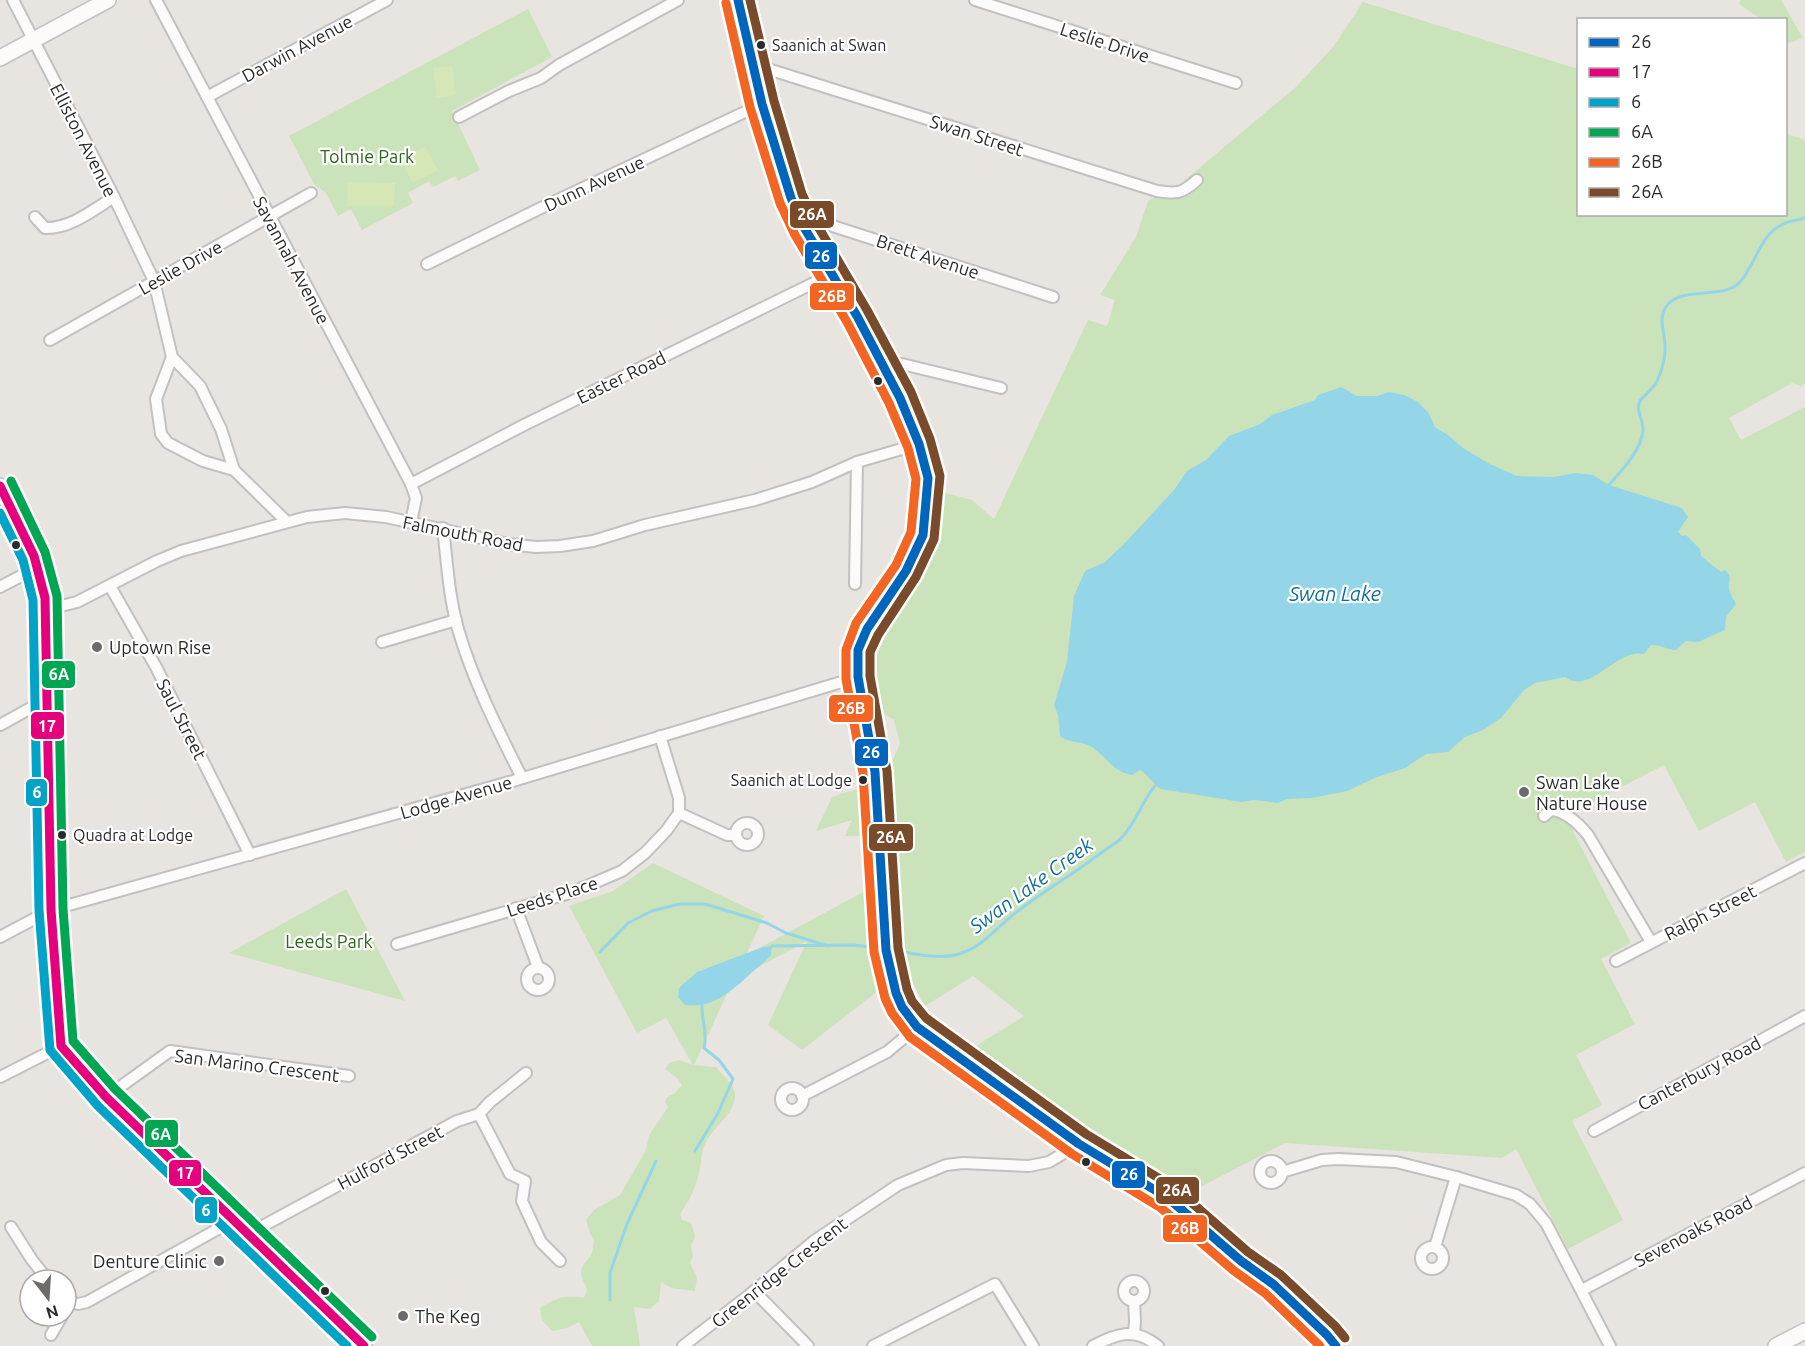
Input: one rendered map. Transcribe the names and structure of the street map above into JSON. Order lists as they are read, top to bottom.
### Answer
{
  "streets": {
    "street": [
      "Leslie Drive",
      "Darwin Avenue",
      "Swan Street",
      "Elliston Avenue",
      "Dunn Avenue",
      "Brett Avenue",
      "Savannah Avenue",
      "Easter Road",
      "Falmouth Road",
      "Saul Street",
      "Lodge Avenue",
      "Leeds Place",
      "Ralph Street",
      "San Marino Crescent",
      "Canterbury Road",
      "Hulford Street",
      "Sevenoaks Road",
      "Greenridge Crescent"
    ]
  },
  "crossings": [
    ["Leslie Drive", "Elliston Avenue"],
    ["Leslie Drive", "Savannah Avenue"],
    ["Darwin Avenue", "Savannah Avenue"],
    ["Savannah Avenue", "Easter Road"],
    ["Savannah Avenue", "Falmouth Road"],
    ["Falmouth Road", "Saul Street"],
    ["Saul Street", "Lodge Avenue"]
  ],
  "water": ["Swan Lake", "Swan Lake Creek"],
  "parks": ["Tolmie Park", "Leeds Park"],
  "places": [
    "Saanich at Swan",
    "Uptown Rise",
    "Saanich at Lodge",
    "Swan Lake Nature House",
    "Quadra at Lodge",
    "Denture Clinic",
    "The Keg"
  ],
  "lines": [
    "transit line 26",
    "transit line 26A",
    "transit line 26B",
    "transit line 6A",
    "transit line 17",
    "transit line 6"
  ],
  "legend": [
    "26",
    "17",
    "6",
    "6A",
    "26B",
    "26A"
  ],
  "north": "bottom"
}
